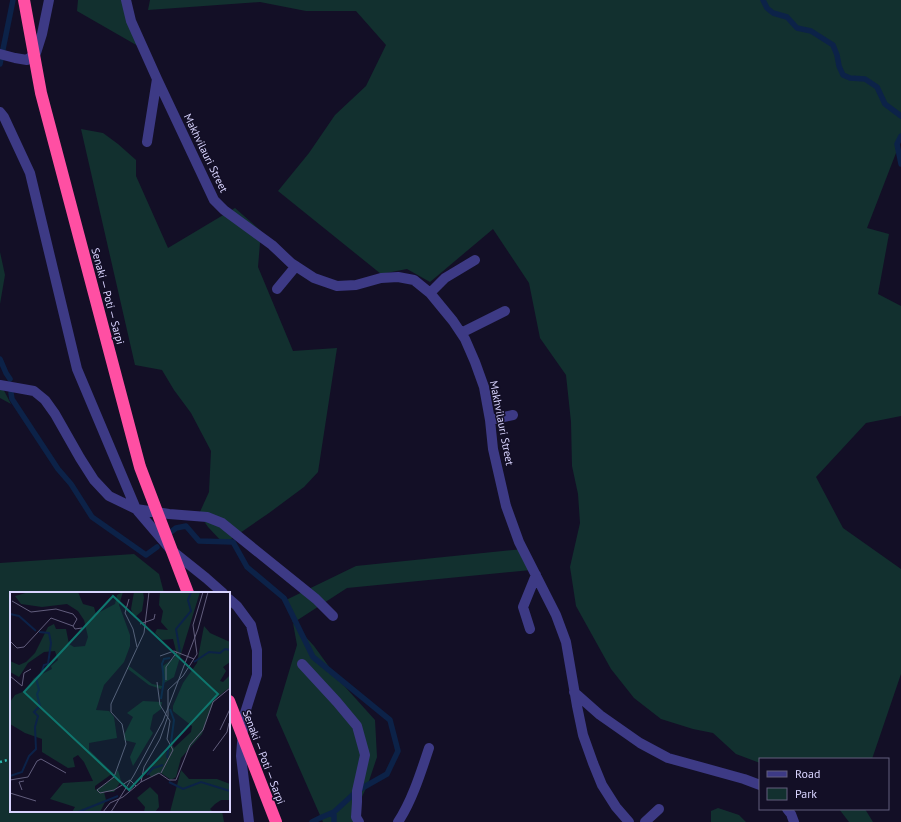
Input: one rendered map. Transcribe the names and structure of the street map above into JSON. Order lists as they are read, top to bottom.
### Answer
{
  "streets": {
    "highway": ["Senaki — Poti — Sarpi"],
    "street": ["Makhvilauri Street"]
  },
  "legend": ["Road", "Park"]
}
